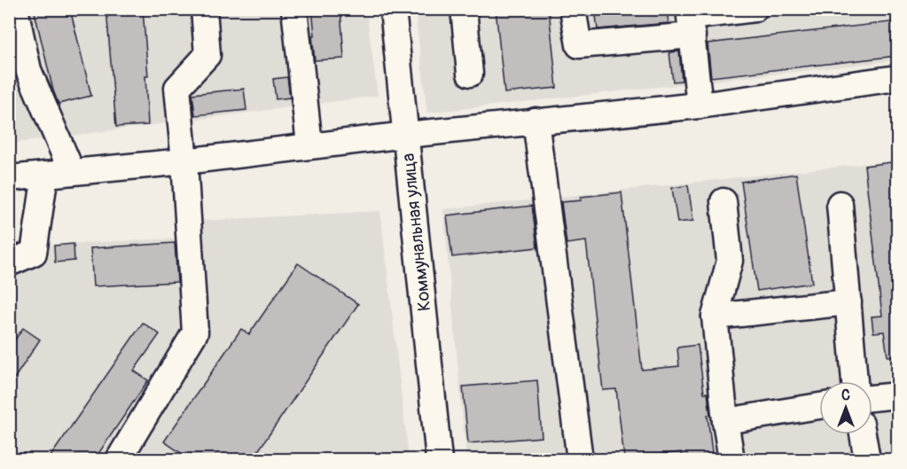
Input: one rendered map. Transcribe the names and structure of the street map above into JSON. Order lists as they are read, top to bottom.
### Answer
{
  "streets": {
    "street": ["Коммунальная улица"]
  },
  "north": "top"
}
